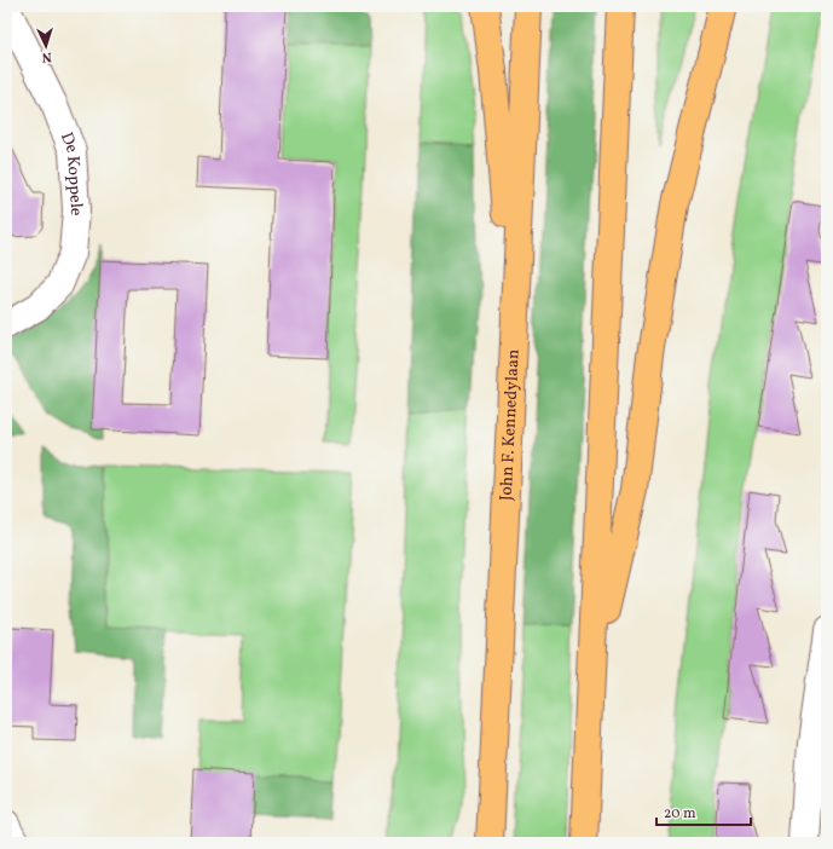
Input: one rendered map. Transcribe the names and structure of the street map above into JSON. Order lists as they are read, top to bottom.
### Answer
{
  "streets": {
    "main road": ["John F. Kennedylaan"],
    "street": ["De Koppele"]
  },
  "scale_bar": "20 m",
  "north": "bottom"
}
